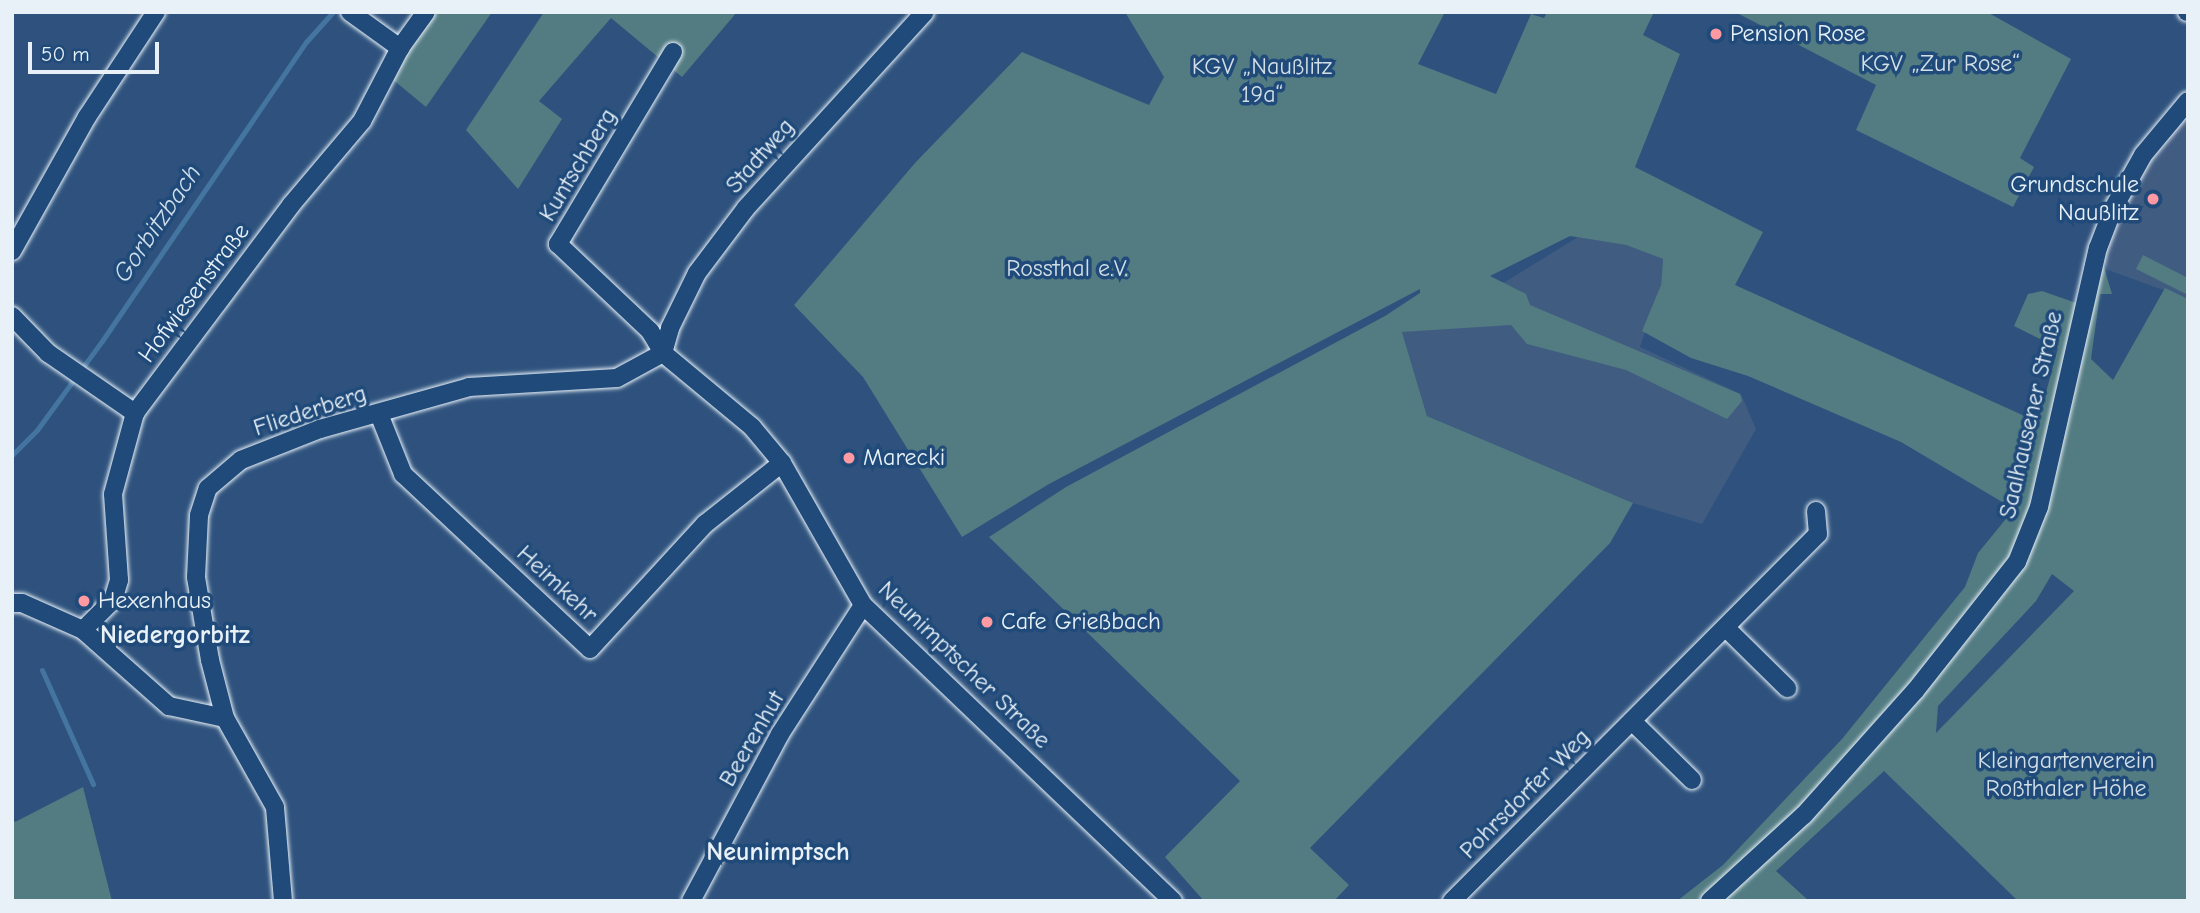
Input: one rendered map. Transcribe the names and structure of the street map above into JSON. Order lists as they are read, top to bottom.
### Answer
{
  "streets": {
    "street": [
      "Stadtweg",
      "Kuntschberg",
      "Hofwiesenstraße",
      "Fliederberg",
      "Saalhausener Straße",
      "Heimkehr",
      "Neunimptscher Straße",
      "Beerenhut",
      "Pohrsdorfer Weg"
    ]
  },
  "crossings": [
    ["Stadtweg", "Kuntschberg"],
    ["Stadtweg", "Fliederberg"],
    ["Stadtweg", "Neunimptscher Straße"],
    ["Kuntschberg", "Fliederberg"],
    ["Kuntschberg", "Neunimptscher Straße"],
    ["Fliederberg", "Heimkehr"],
    ["Fliederberg", "Neunimptscher Straße"],
    ["Heimkehr", "Neunimptscher Straße"],
    ["Neunimptscher Straße", "Beerenhut"]
  ],
  "districts": ["Niedergorbitz", "Neunimptsch"],
  "water": ["Gorbitzbach"],
  "parks": [
    "KGV „Zur Rose“",
    "KGV „Naußlitz 19a“",
    "Rossthal e.V.",
    "Kleingartenverein Roßthaler Höhe"
  ],
  "places": [
    "Pension Rose",
    "Grundschule Naußlitz",
    "Marecki",
    "Hexenhaus",
    "Cafe Grießbach"
  ],
  "scale_bar": "50 m"
}
